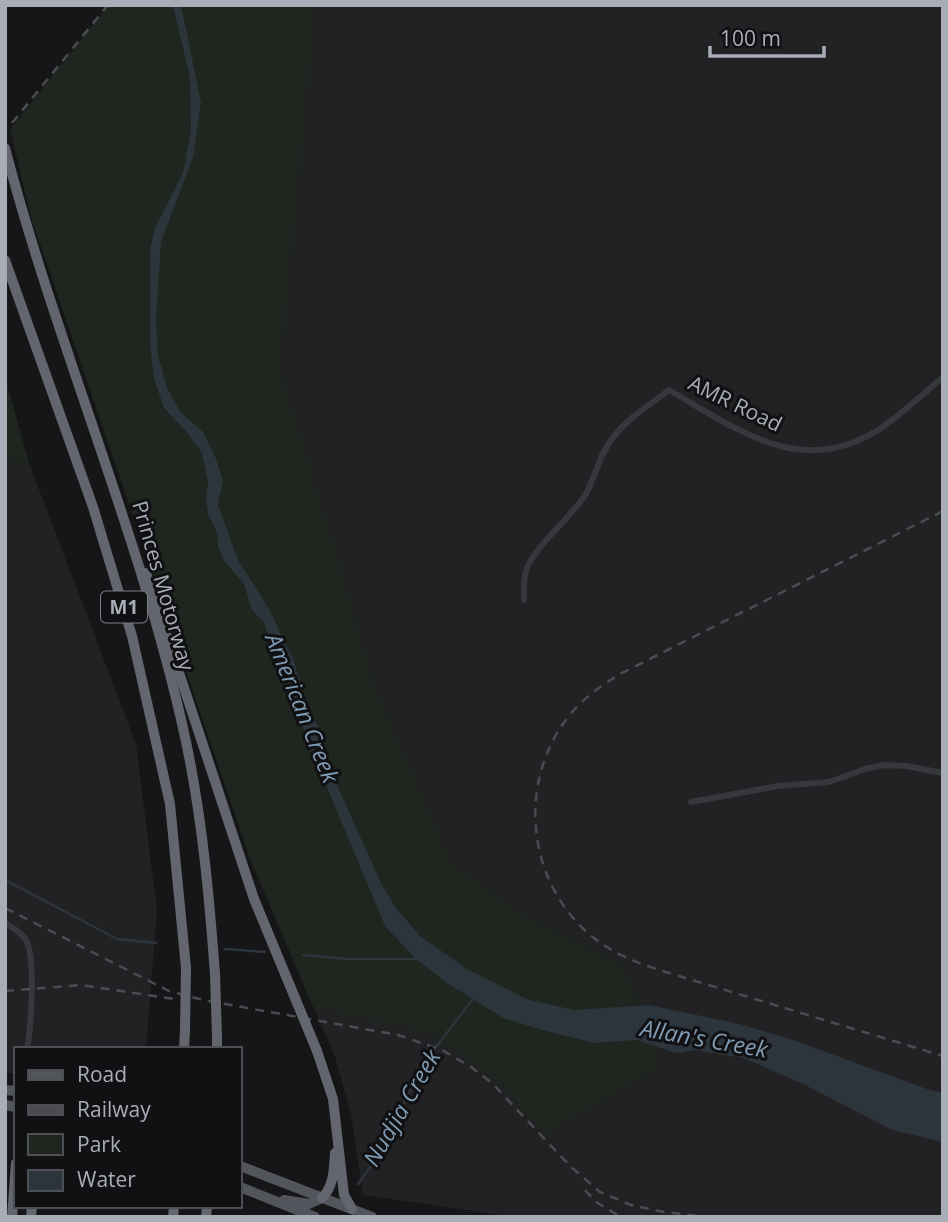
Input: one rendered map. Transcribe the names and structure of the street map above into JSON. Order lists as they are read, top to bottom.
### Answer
{
  "streets": {
    "highway": ["Princes Motorway", "M1"],
    "street": ["AMR Road"]
  },
  "water": ["American Creek", "Allan's Creek", "Nudjia Creek"],
  "legend": [
    "Road",
    "Railway",
    "Park",
    "Water"
  ],
  "scale_bar": "100 m"
}
